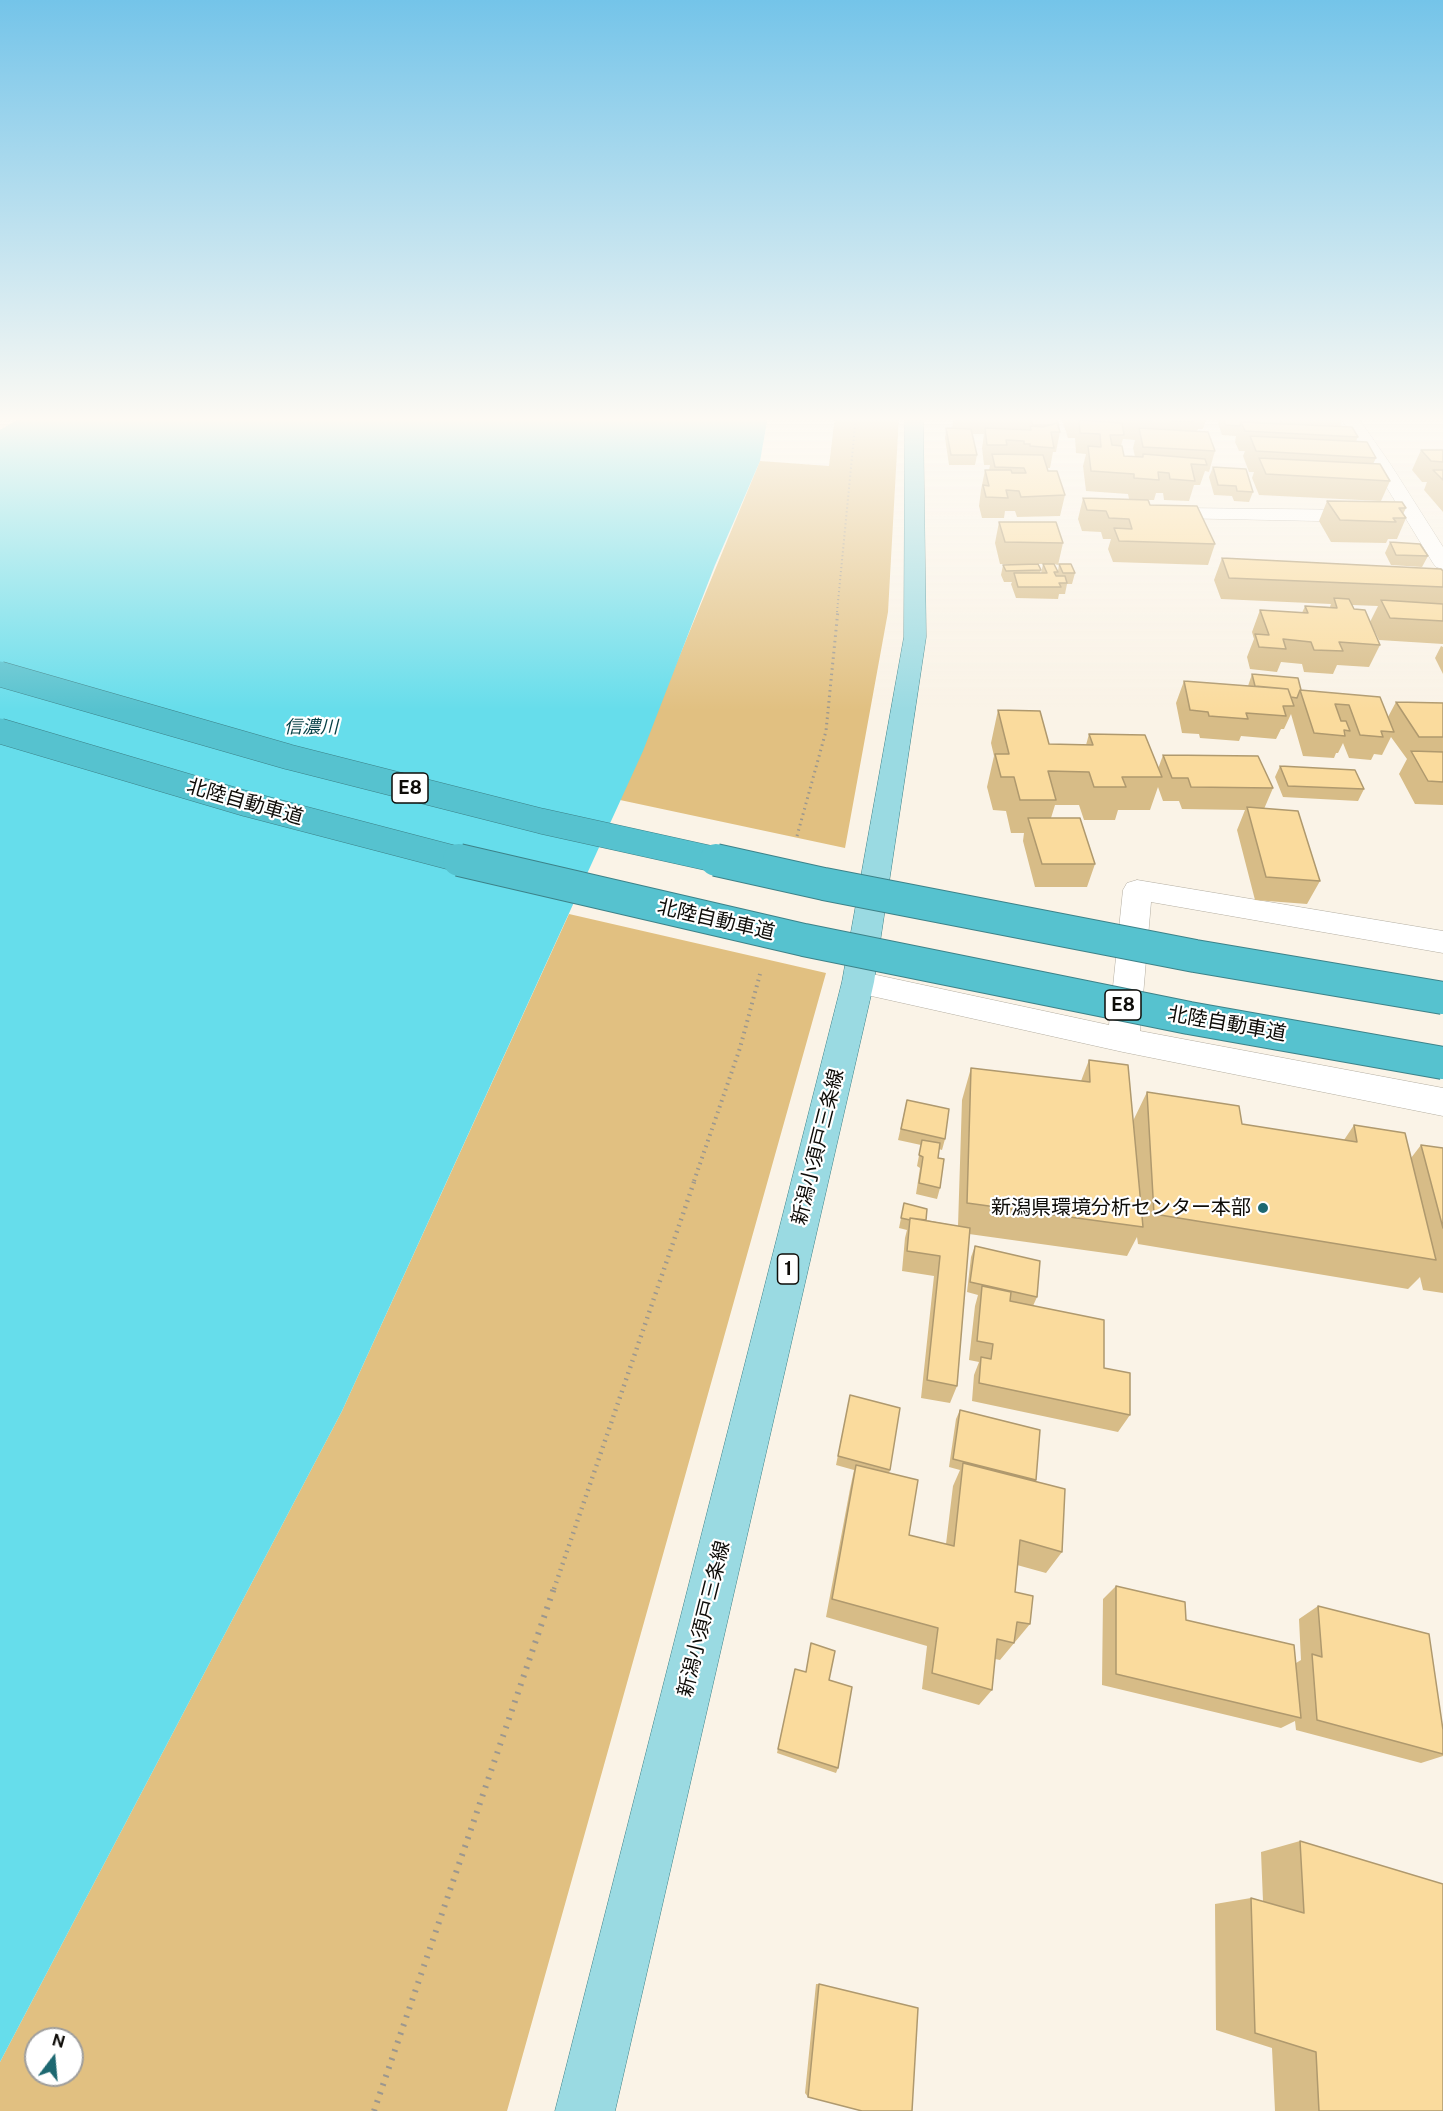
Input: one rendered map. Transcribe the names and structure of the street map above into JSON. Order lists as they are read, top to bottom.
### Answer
{
  "streets": {
    "highway": ["E8", "北陸自動車道"],
    "main road": ["新潟小須戸三条線", "1"]
  },
  "water": ["信濃川"],
  "places": ["新潟県環境分析センター本部"],
  "north": "top"
}
